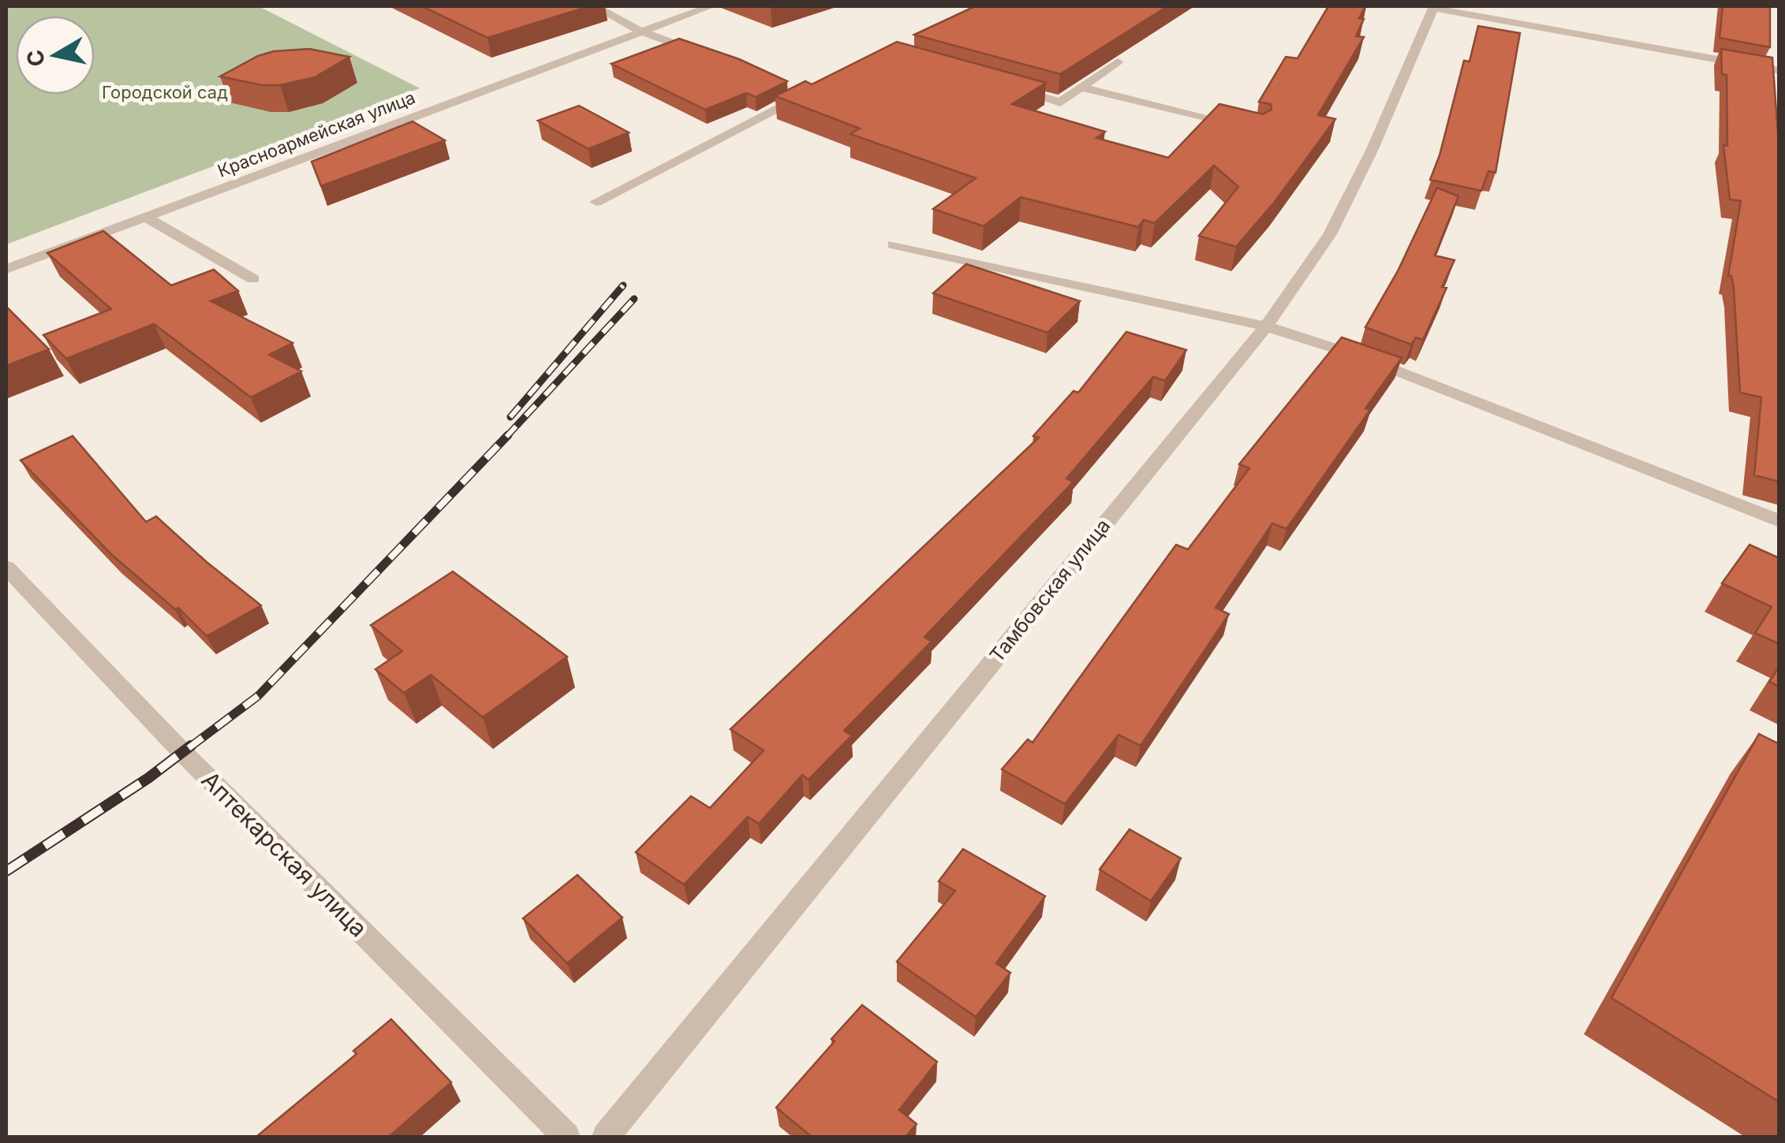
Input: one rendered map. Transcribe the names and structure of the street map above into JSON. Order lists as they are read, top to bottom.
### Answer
{
  "streets": {
    "street": ["Красноармейская улица", "Тамбовская улица", "Аптекарская улица"]
  },
  "parks": ["Городской сад"],
  "north": "left"
}
